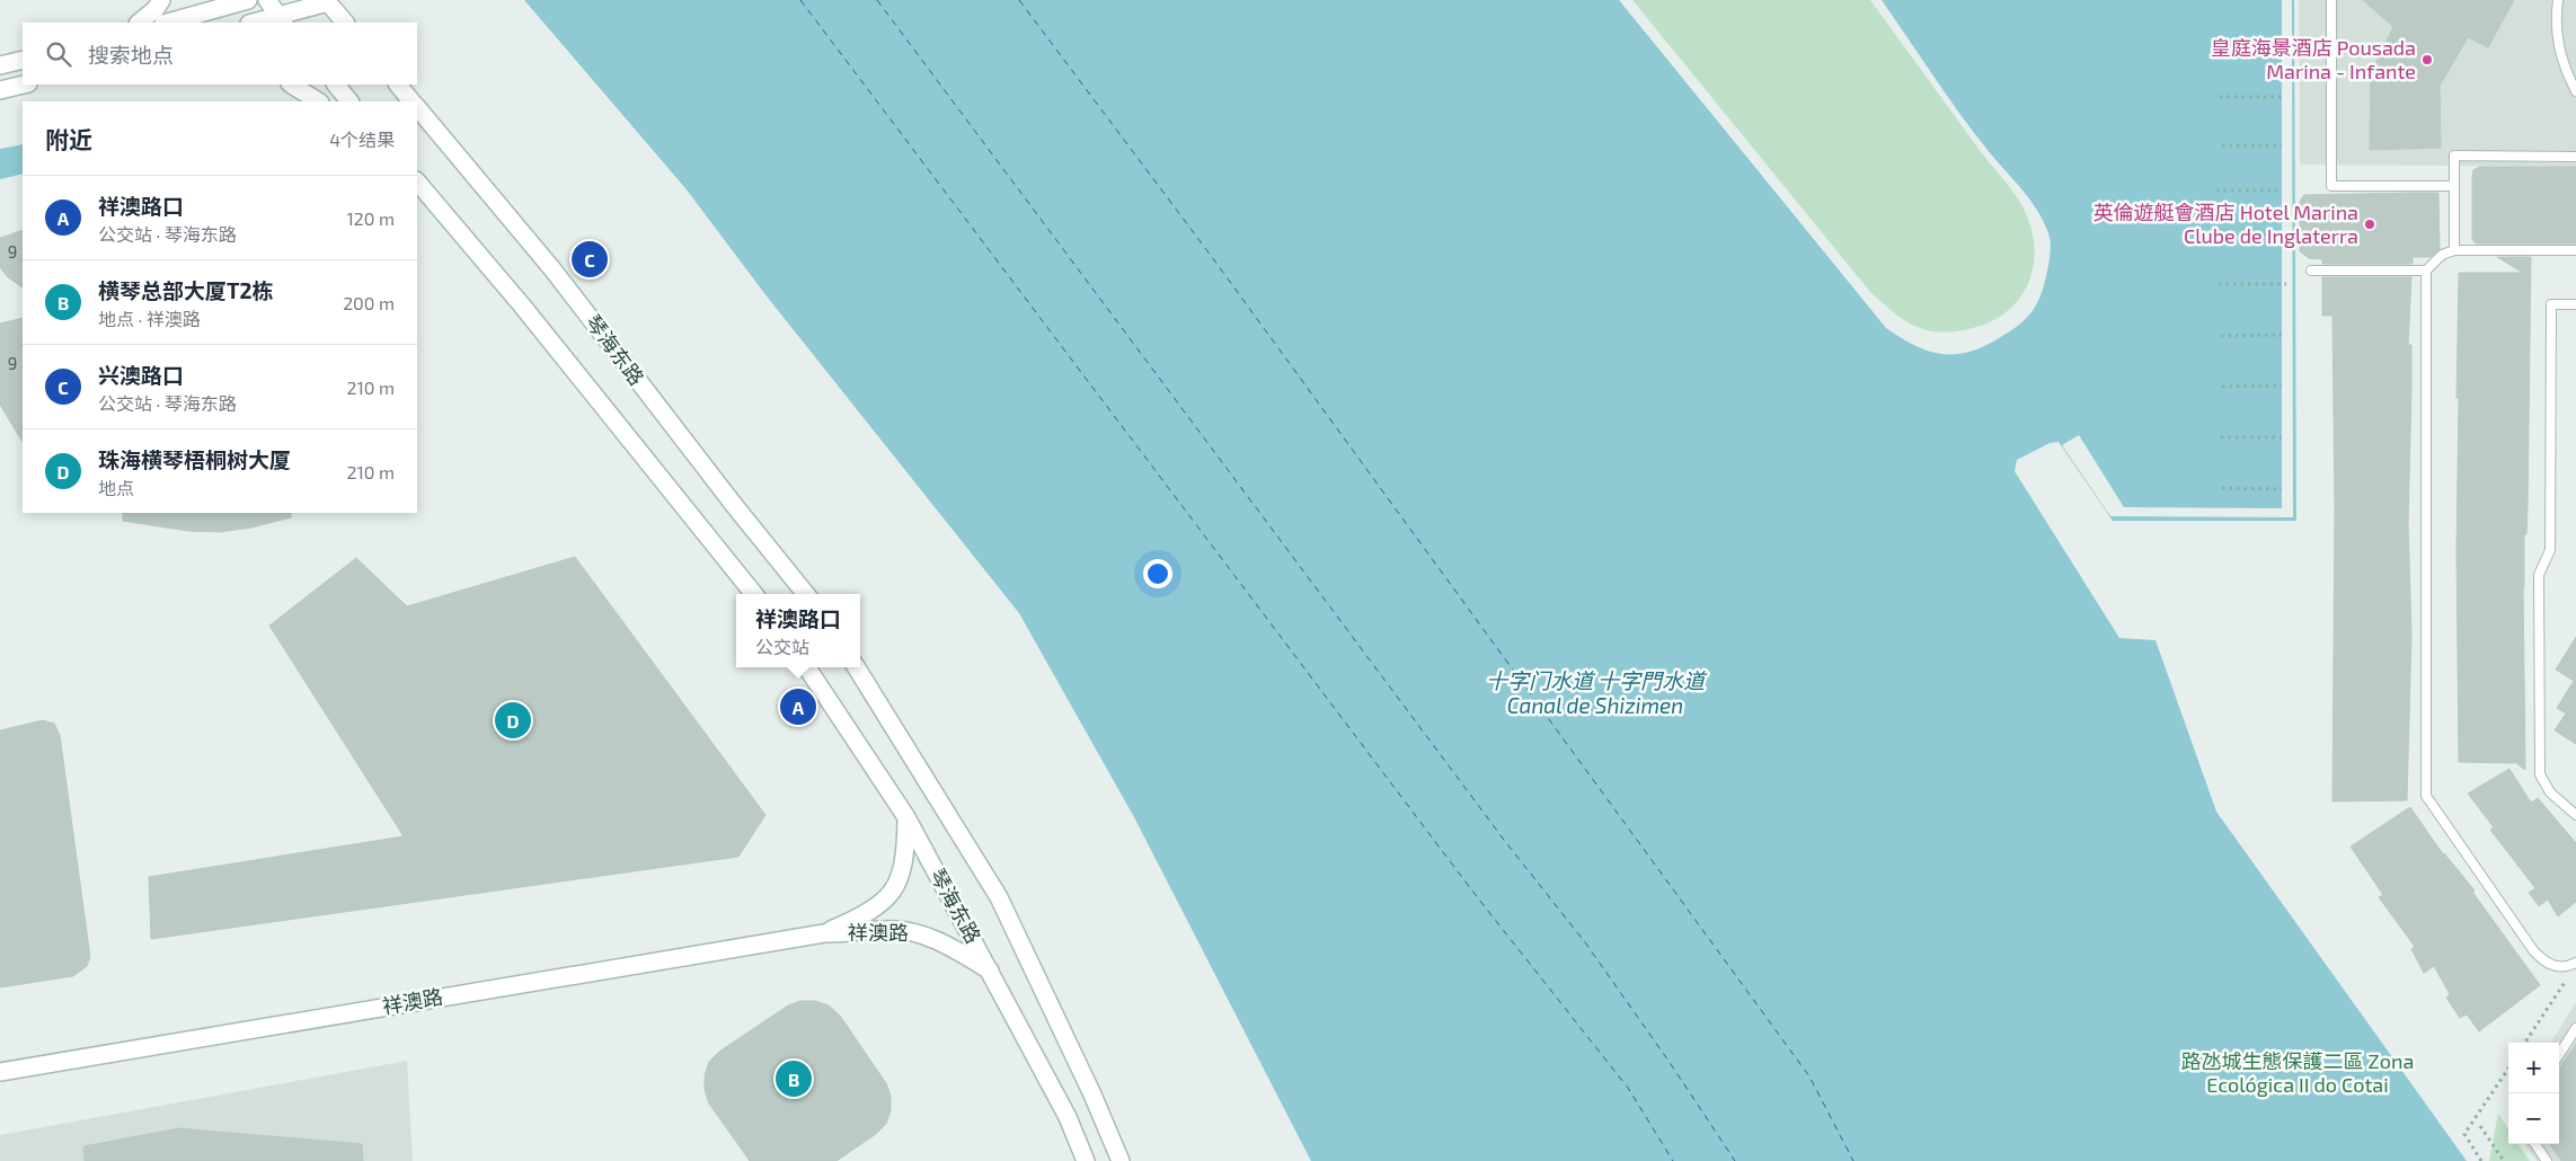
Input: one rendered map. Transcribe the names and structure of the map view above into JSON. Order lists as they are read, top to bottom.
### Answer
{
  "streets": {
    "main road": ["琴海东路", "祥澳路"]
  },
  "crossings": [
    ["琴海东路", "祥澳路"]
  ],
  "water": ["十字门水道 十字門水道 Canal de Shizimen"],
  "parks": ["路氹城生態保護二區 Zona Ecológica II do Cotai"],
  "places": ["皇庭海景酒店 Pousada Marina - Infante", "英倫遊艇會酒店 Hotel Marina Clube de Inglaterra"],
  "house_numbers": ["9", "9"],
  "page": {
    "search": "搜索地点",
    "heading": ["附近", "4个结果"],
    "list": [
      {
        "mark": "A",
        "name": "祥澳路口",
        "note": "公交站 · 琴海东路",
        "value": "120 m"
      },
      {
        "mark": "B",
        "name": "横琴总部大厦T2栋",
        "note": "地点 · 祥澳路",
        "value": "200 m"
      },
      {
        "mark": "C",
        "name": "兴澳路口",
        "note": "公交站 · 琴海东路",
        "value": "210 m"
      },
      {
        "mark": "D",
        "name": "珠海横琴梧桐树大厦",
        "note": "地点",
        "value": "210 m"
      }
    ],
    "pins": [
      "C",
      "A",
      "D",
      "B"
    ],
    "popup": ["祥澳路口", "公交站"],
    "map_buttons": ["+", "−"]
  }
}
